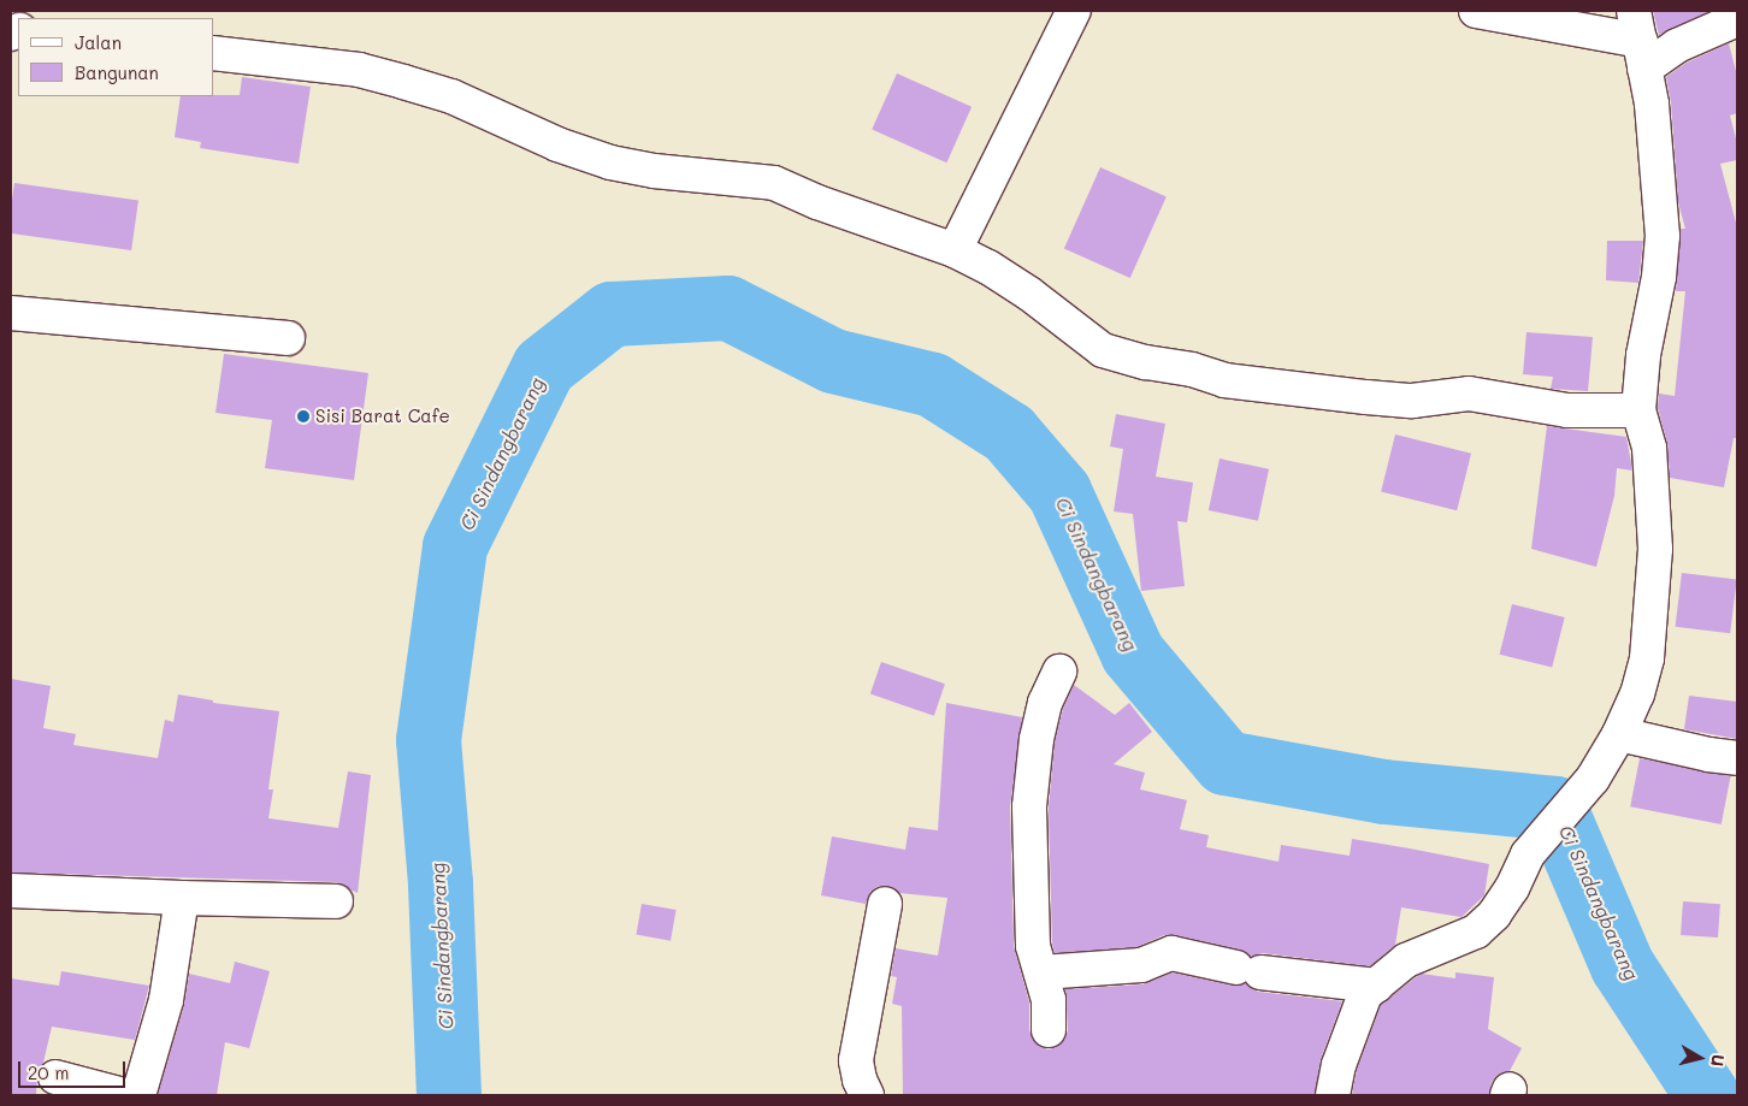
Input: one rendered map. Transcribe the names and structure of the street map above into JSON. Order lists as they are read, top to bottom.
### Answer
{
  "water": ["Ci Sindangbarang"],
  "places": ["Sisi Barat Cafe"],
  "legend": ["Jalan", "Bangunan"],
  "scale_bar": "20 m",
  "north": "right"
}
